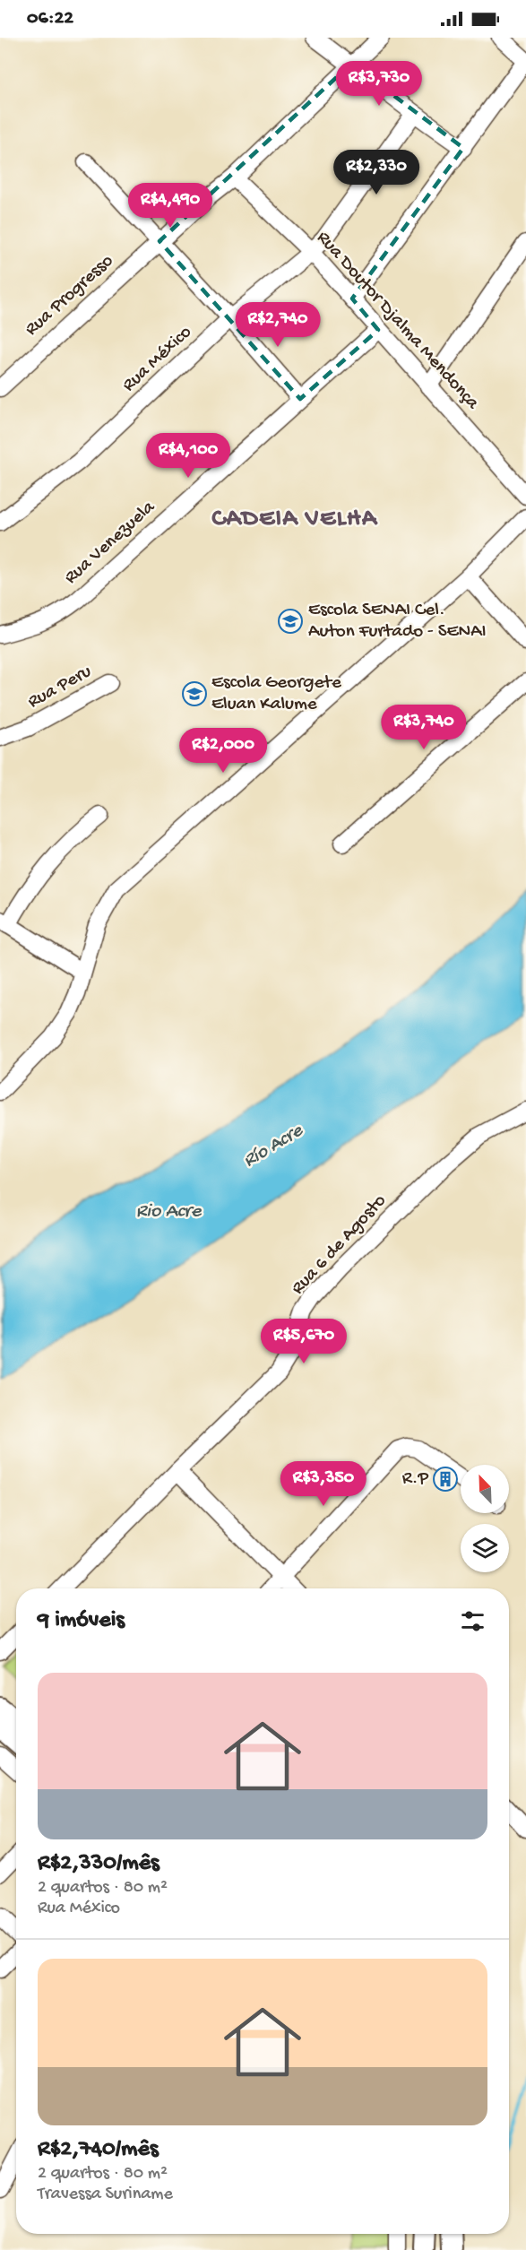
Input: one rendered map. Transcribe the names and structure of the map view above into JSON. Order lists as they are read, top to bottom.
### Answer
{
  "streets": {
    "street": [
      "Rua Progresso",
      "Rua Doutor Djalma Mendonça",
      "Rua México",
      "Rua Venezuela",
      "Rua Peru",
      "Rua 6 de Agosto"
    ]
  },
  "crossings": [
    ["Rua Progresso", "Rua Doutor Djalma Mendonça"],
    ["Rua Doutor Djalma Mendonça", "Rua México"],
    ["Rua Doutor Djalma Mendonça", "Rua Venezuela"]
  ],
  "districts": ["CADEIA VELHA"],
  "water": ["Río Acre", "Rio Acre"],
  "places": {
    "school or university": ["Escola SENAI Cel. Auton Furtado - SENAI", "Escola Georgete Eluan Kalume"],
    "building": ["R.P"]
  },
  "north": "top left",
  "page": {
    "status": "06:22",
    "price": [
      "R$3,730",
      "R$2,330",
      "R$4,490",
      "R$2,740",
      "R$4,100",
      "R$3,740",
      "R$2,000",
      "R$5,670",
      "R$3,350"
    ],
    "heading": "9 imóveis",
    "list": [
      {
        "name": "R$2,330/mês",
        "note": "2 quartos · 80 m² · Rua México"
      },
      {
        "name": "R$2,740/mês",
        "note": "2 quartos · 80 m² · Travessa Suriname"
      }
    ]
  }
}
